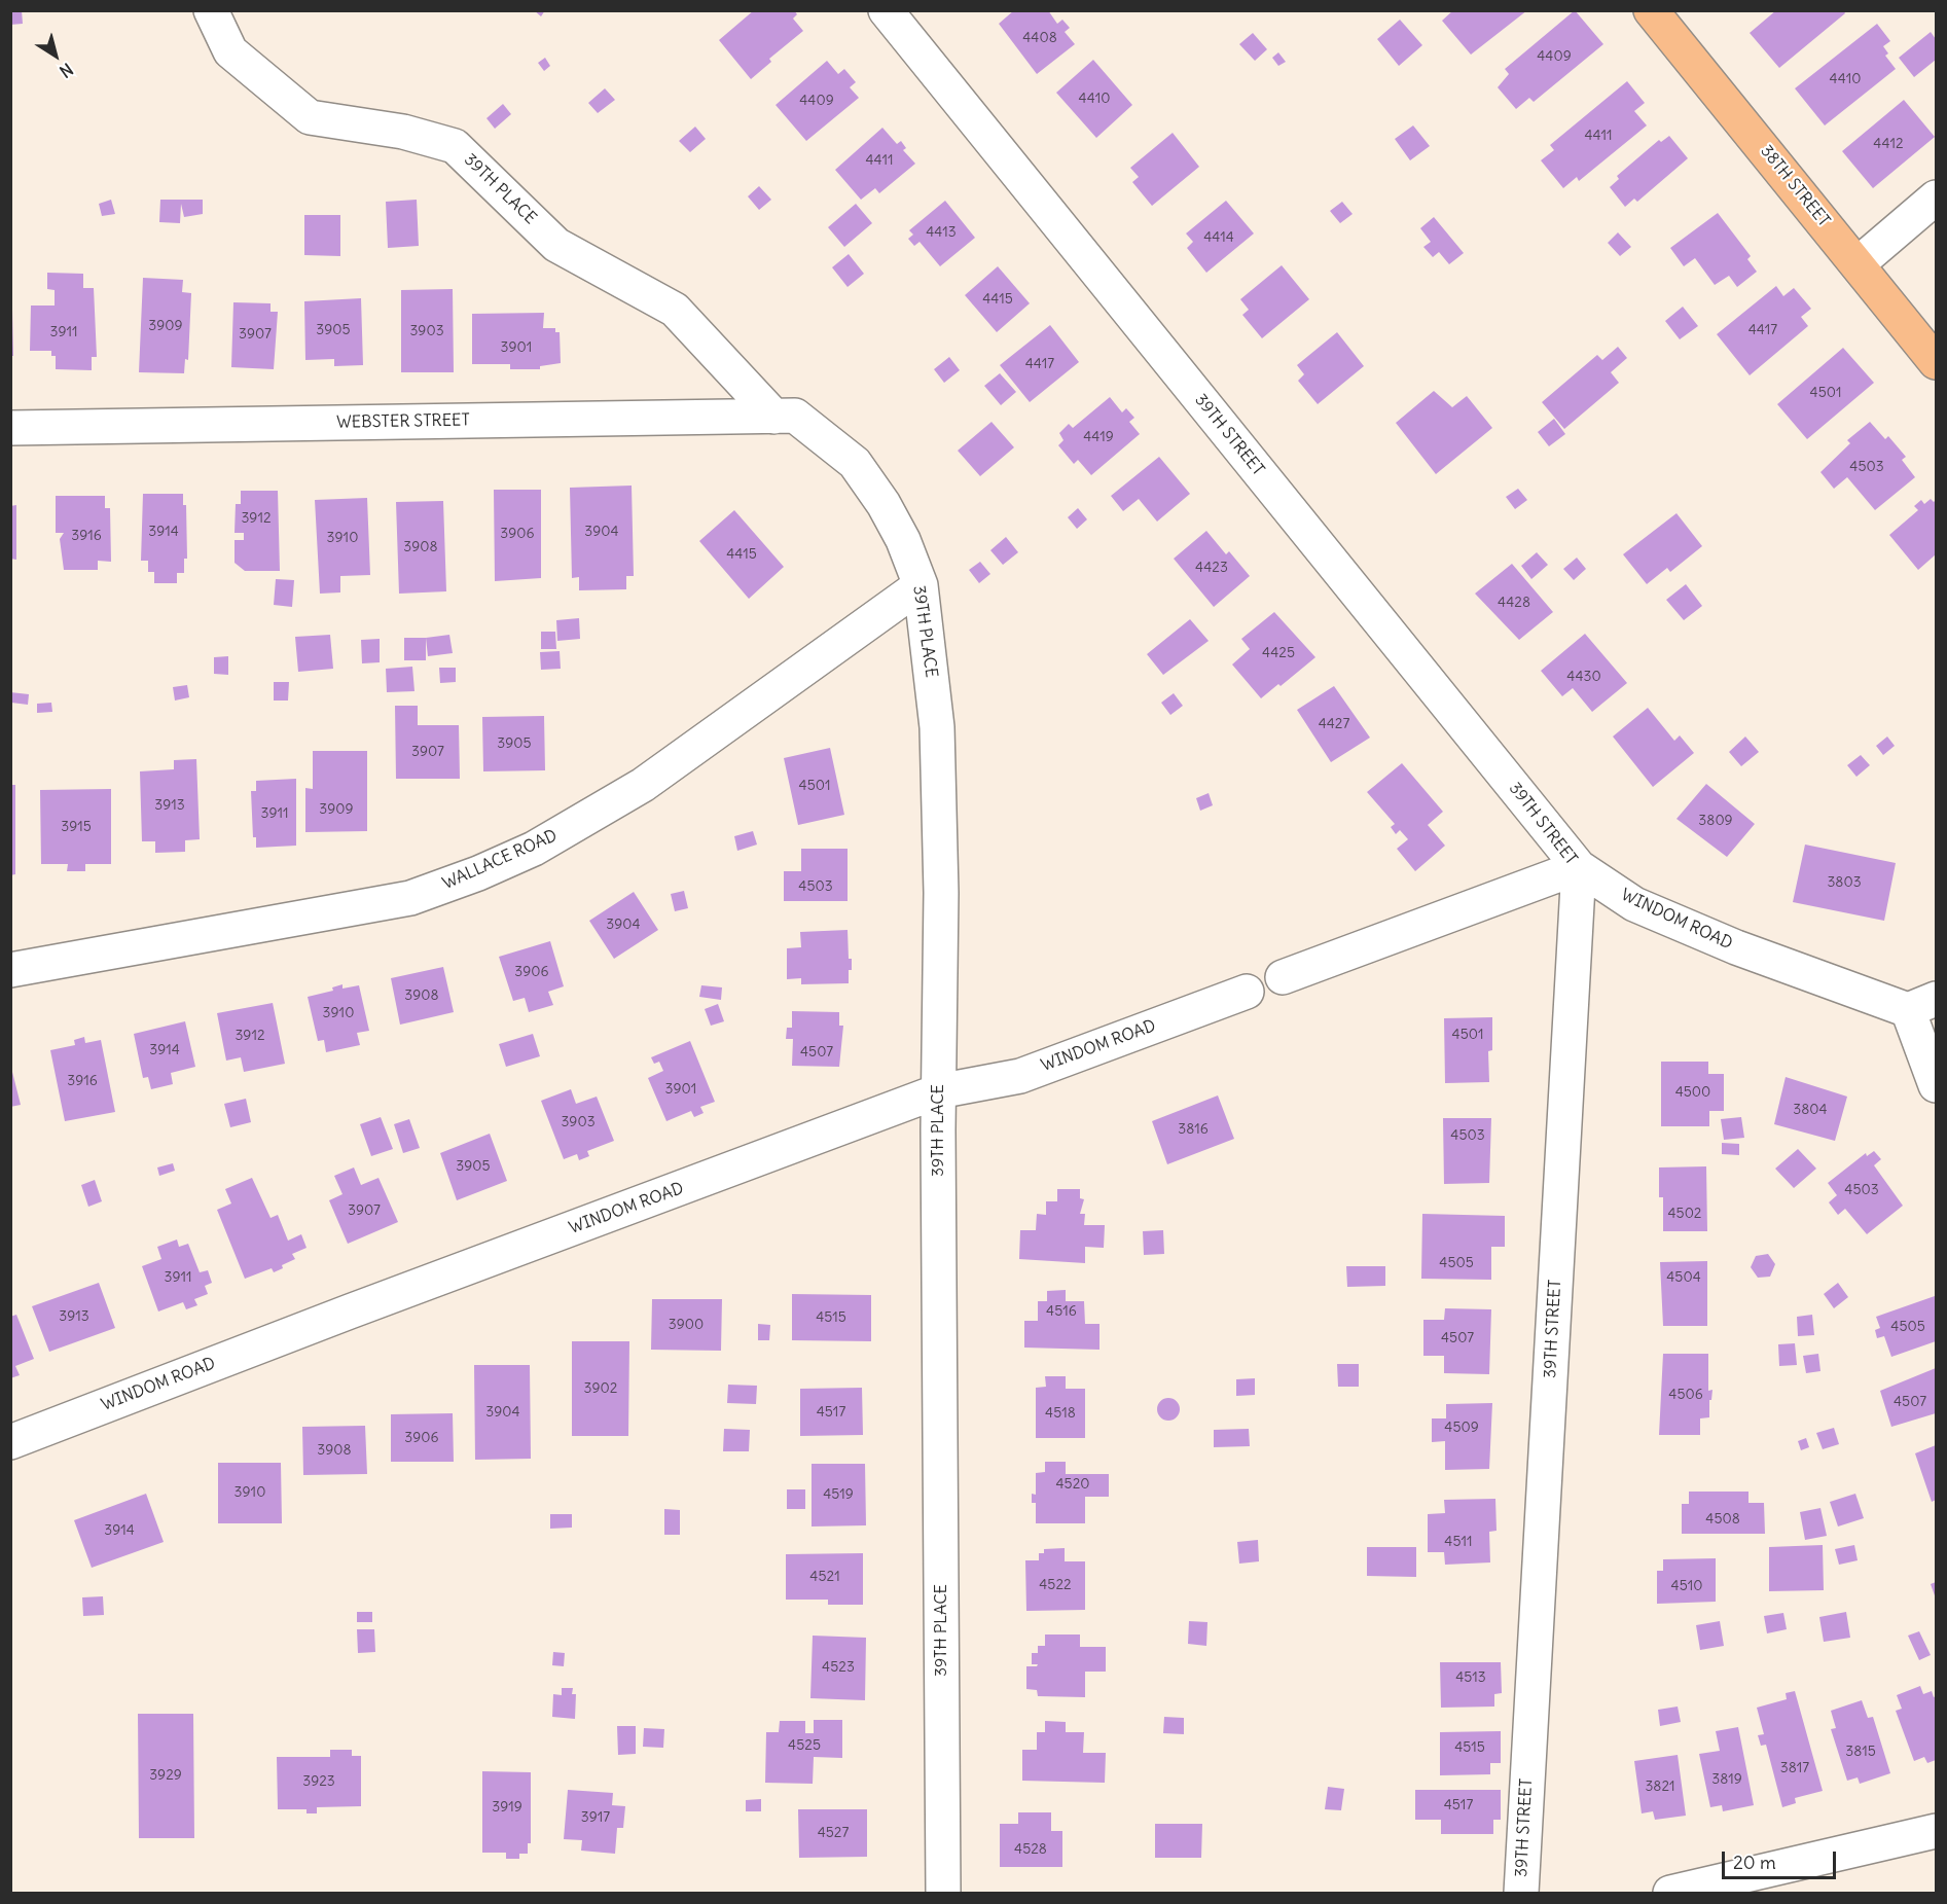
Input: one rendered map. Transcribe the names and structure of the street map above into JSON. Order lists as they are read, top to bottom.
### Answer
{
  "streets": {
    "main road": ["38TH STREET"],
    "street": [
      "39TH PLACE",
      "WEBSTER STREET",
      "39TH STREET",
      "WALLACE ROAD",
      "WINDOM ROAD"
    ]
  },
  "crossings": [
    ["39TH PLACE", "WEBSTER STREET"],
    ["39TH PLACE", "WALLACE ROAD"],
    ["39TH PLACE", "WINDOM ROAD"],
    ["39TH STREET", "WINDOM ROAD"]
  ],
  "house_numbers": [
    "4408",
    "4409",
    "4410",
    "4410",
    "4409",
    "4411",
    "4412",
    "4411",
    "4413",
    "4414",
    "4415",
    "3909",
    "3905",
    "4417",
    "3903",
    "3911",
    "3907",
    "3901",
    "4417",
    "4501",
    "4419",
    "4503",
    "3912",
    "3914",
    "3904",
    "3906",
    "3916",
    "3910",
    "3908",
    "4415",
    "4423",
    "4428",
    "4425",
    "4430",
    "4427",
    "3905",
    "3907",
    "4501",
    "3913",
    "3909",
    "3911",
    "3809",
    "3915",
    "3803",
    "4503",
    "3904",
    "3906",
    "3908",
    "3910",
    "4501",
    "3912",
    "3914",
    "4507",
    "3916",
    "3901",
    "4500",
    "3804",
    "3903",
    "3816",
    "4503",
    "3905",
    "4503",
    "3907",
    "4502",
    "4505",
    "3911",
    "4504",
    "4516",
    "3913",
    "4515",
    "3900",
    "4505",
    "4507",
    "3902",
    "4506",
    "4507",
    "3904",
    "4517",
    "4518",
    "4509",
    "3906",
    "3908",
    "4520",
    "3910",
    "4519",
    "4508",
    "3914",
    "4511",
    "4521",
    "4522",
    "4510",
    "4523",
    "4513",
    "4525",
    "4515",
    "3815",
    "3817",
    "3929",
    "3819",
    "3923",
    "3821",
    "4517",
    "3919",
    "3917",
    "4527",
    "4528"
  ],
  "scale_bar": "20 m",
  "north": "bottom right"
}
